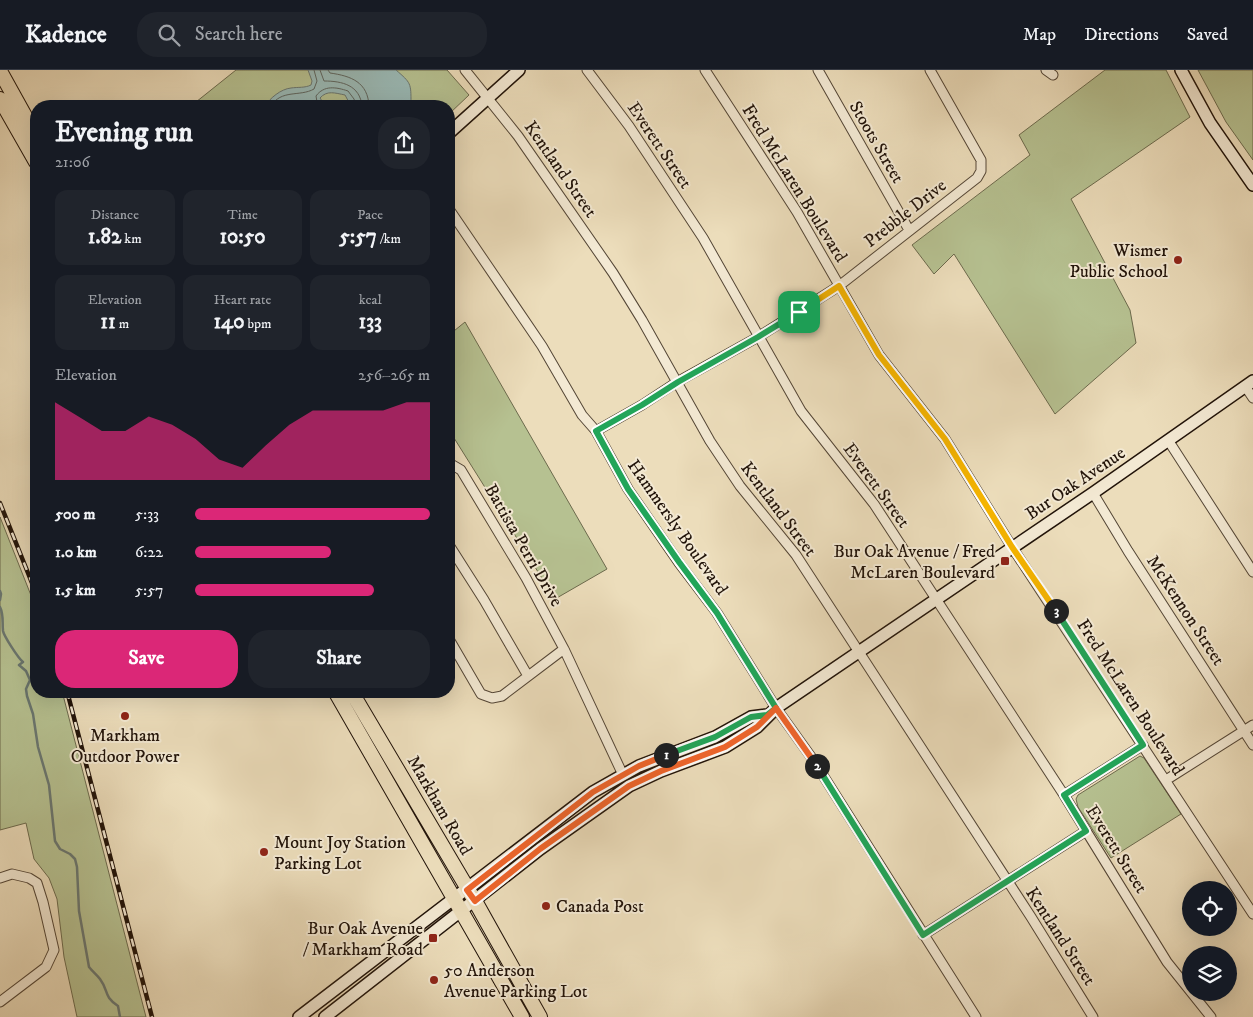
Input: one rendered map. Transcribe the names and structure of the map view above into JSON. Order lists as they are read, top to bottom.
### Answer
{
  "streets": {
    "main road": ["Markham Road"],
    "street": [
      "Stoots Street",
      "Everett Street",
      "Kentland Street",
      "Fred McLaren Boulevard",
      "Prebble Drive",
      "Bur Oak Avenue",
      "Hammersly Boulevard",
      "Battista Perri Drive",
      "McKennon Street"
    ]
  },
  "crossings": [
    ["Stoots Street", "Prebble Drive"],
    ["Everett Street", "Prebble Drive"],
    ["Everett Street", "Bur Oak Avenue"],
    ["Kentland Street", "Prebble Drive"],
    ["Kentland Street", "Bur Oak Avenue"],
    ["Fred McLaren Boulevard", "Prebble Drive"],
    ["Fred McLaren Boulevard", "Bur Oak Avenue"],
    ["Prebble Drive", "Hammersly Boulevard"],
    ["Bur Oak Avenue", "Hammersly Boulevard"],
    ["Bur Oak Avenue", "Battista Perri Drive"],
    ["Bur Oak Avenue", "McKennon Street"],
    ["Bur Oak Avenue", "Markham Road"]
  ],
  "places": {
    "other": [
      "Wismer Public School",
      "Markham Outdoor Power",
      "Mount Joy Station Parking Lot",
      "Canada Post",
      "50 Anderson Avenue Parking Lot"
    ],
    "transit": ["Bur Oak Avenue / Fred McLaren Boulevard", "Bur Oak Avenue / Markham Road"]
  },
  "page": {
    "header": "Kadence",
    "search": "Search here",
    "nav": ["Map", "Directions", "Saved"],
    "heading": ["Evening run", "21:06"],
    "stats": [
      ["Distance", "1.82 km"],
      ["Time", "10:50"],
      ["Pace", "5:57 /km"],
      ["Elevation", "11 m"],
      ["Heart rate", "140 bpm"],
      ["kcal", "133"]
    ],
    "chart": ["Elevation", "256–265 m"],
    "list": [
      {
        "name": "500 m",
        "note": "5:33"
      },
      {
        "name": "1.0 km",
        "note": "6:22"
      },
      {
        "name": "1.5 km",
        "note": "5:57"
      }
    ],
    "pins": ["3", "1", "2"],
    "buttons": ["Save", "Share"]
  }
}
